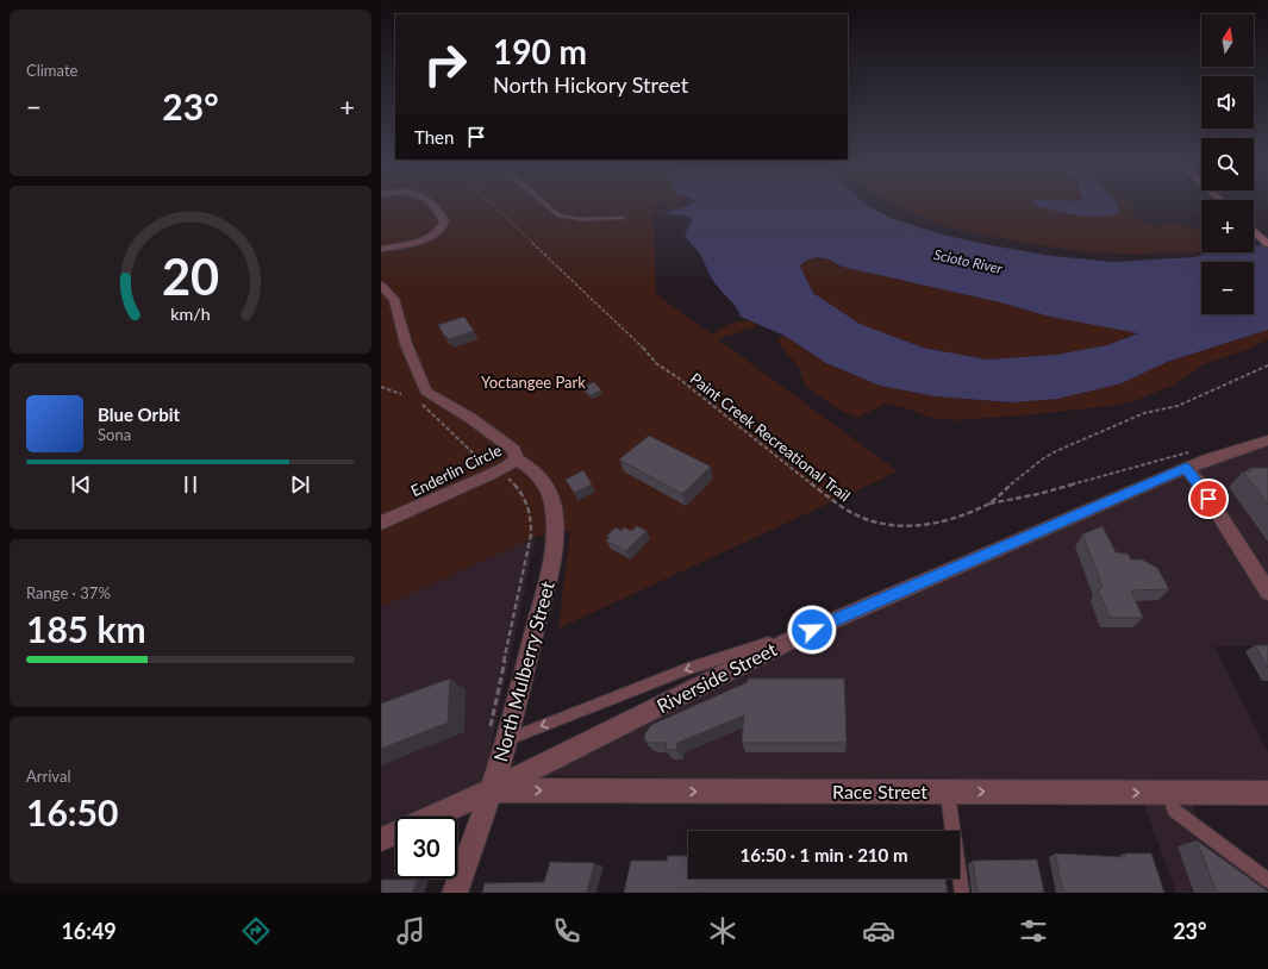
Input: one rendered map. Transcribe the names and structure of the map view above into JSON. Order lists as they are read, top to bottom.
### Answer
{
  "streets": {
    "street": [
      "Enderlin Circle",
      "North Mulberry Street",
      "Riverside Street",
      "Race Street"
    ],
    "path": ["Paint Creek Recreational Trail"]
  },
  "crossings": [
    ["Enderlin Circle", "North Mulberry Street"],
    ["North Mulberry Street", "Riverside Street"],
    ["North Mulberry Street", "Race Street"],
    ["Riverside Street", "Race Street"]
  ],
  "one_way": ["Race Street"],
  "water": ["Scioto River"],
  "parks": ["Yoctangee Park"],
  "north": "top",
  "page": {
    "tile": [
      "Climate",
      ["Range · 37%", "185 km"],
      ["Arrival", "16:50"]
    ],
    "map_buttons": ["+", "−"],
    "turn": ["190 m", "North Hickory Street"],
    "heat": ["−", "23°", "+"],
    "then": "Then",
    "song": ["Blue Orbit", "Sona"],
    "limit": "30",
    "trip": "16:50 · 1 min · 210 m",
    "tabs": ["16:49", "23°"],
    "gauge": ["20", "km/h"]
  }
}
